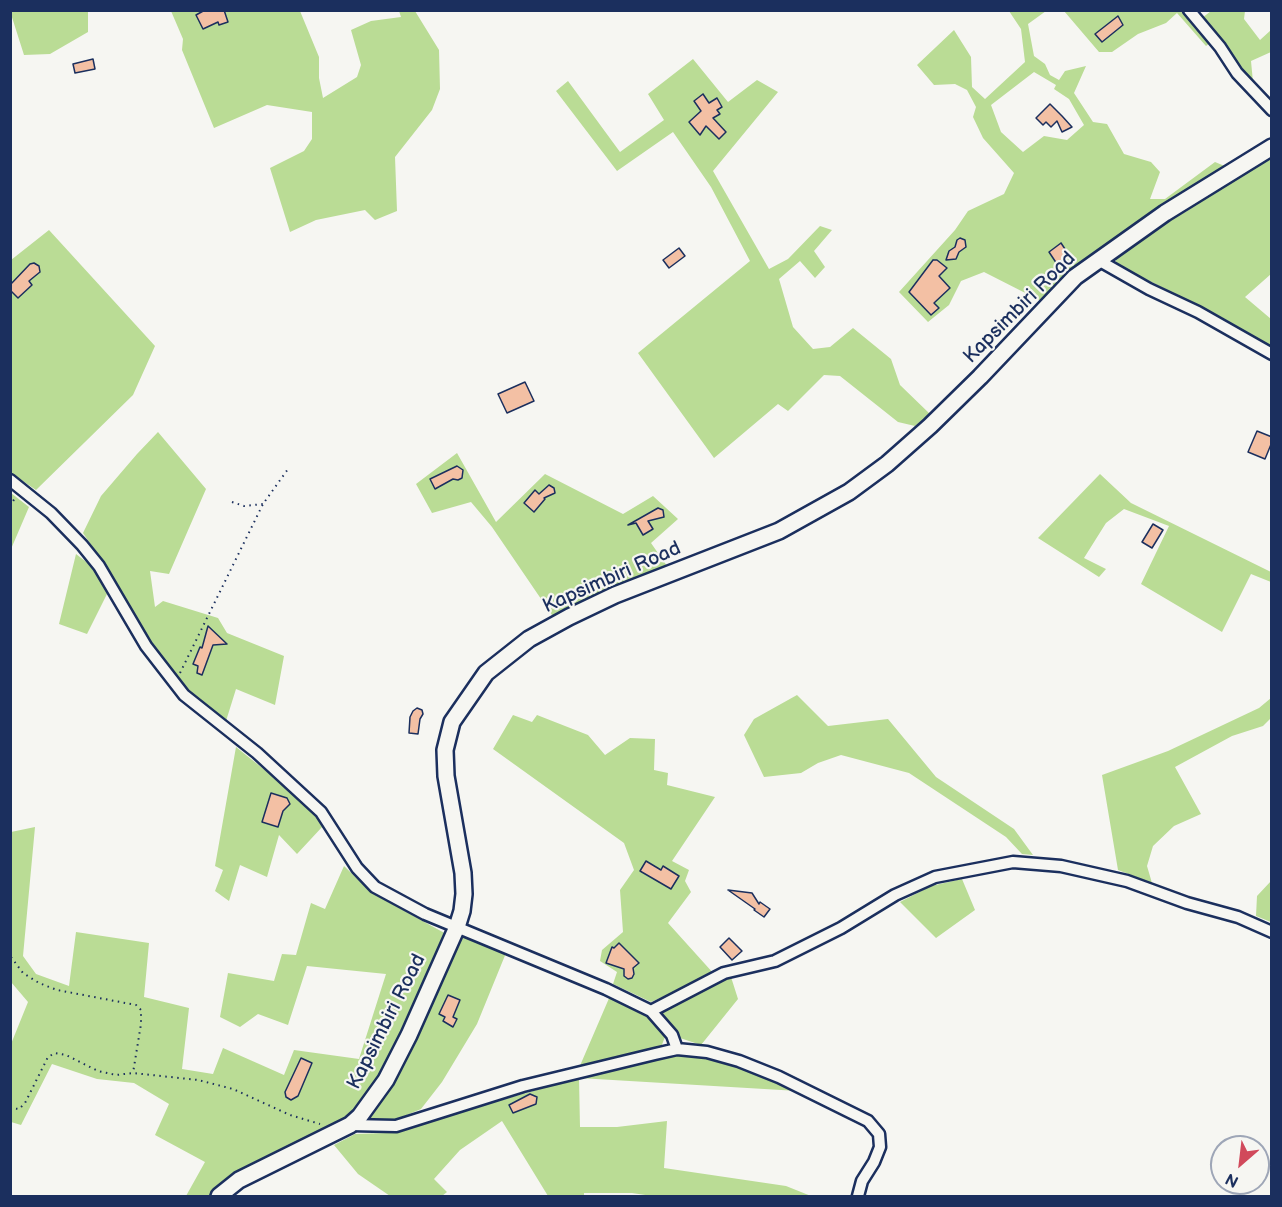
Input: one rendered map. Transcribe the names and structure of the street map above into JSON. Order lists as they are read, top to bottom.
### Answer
{
  "streets": {
    "street": ["Kapsimbiri Road"]
  },
  "north": "bottom left"
}
